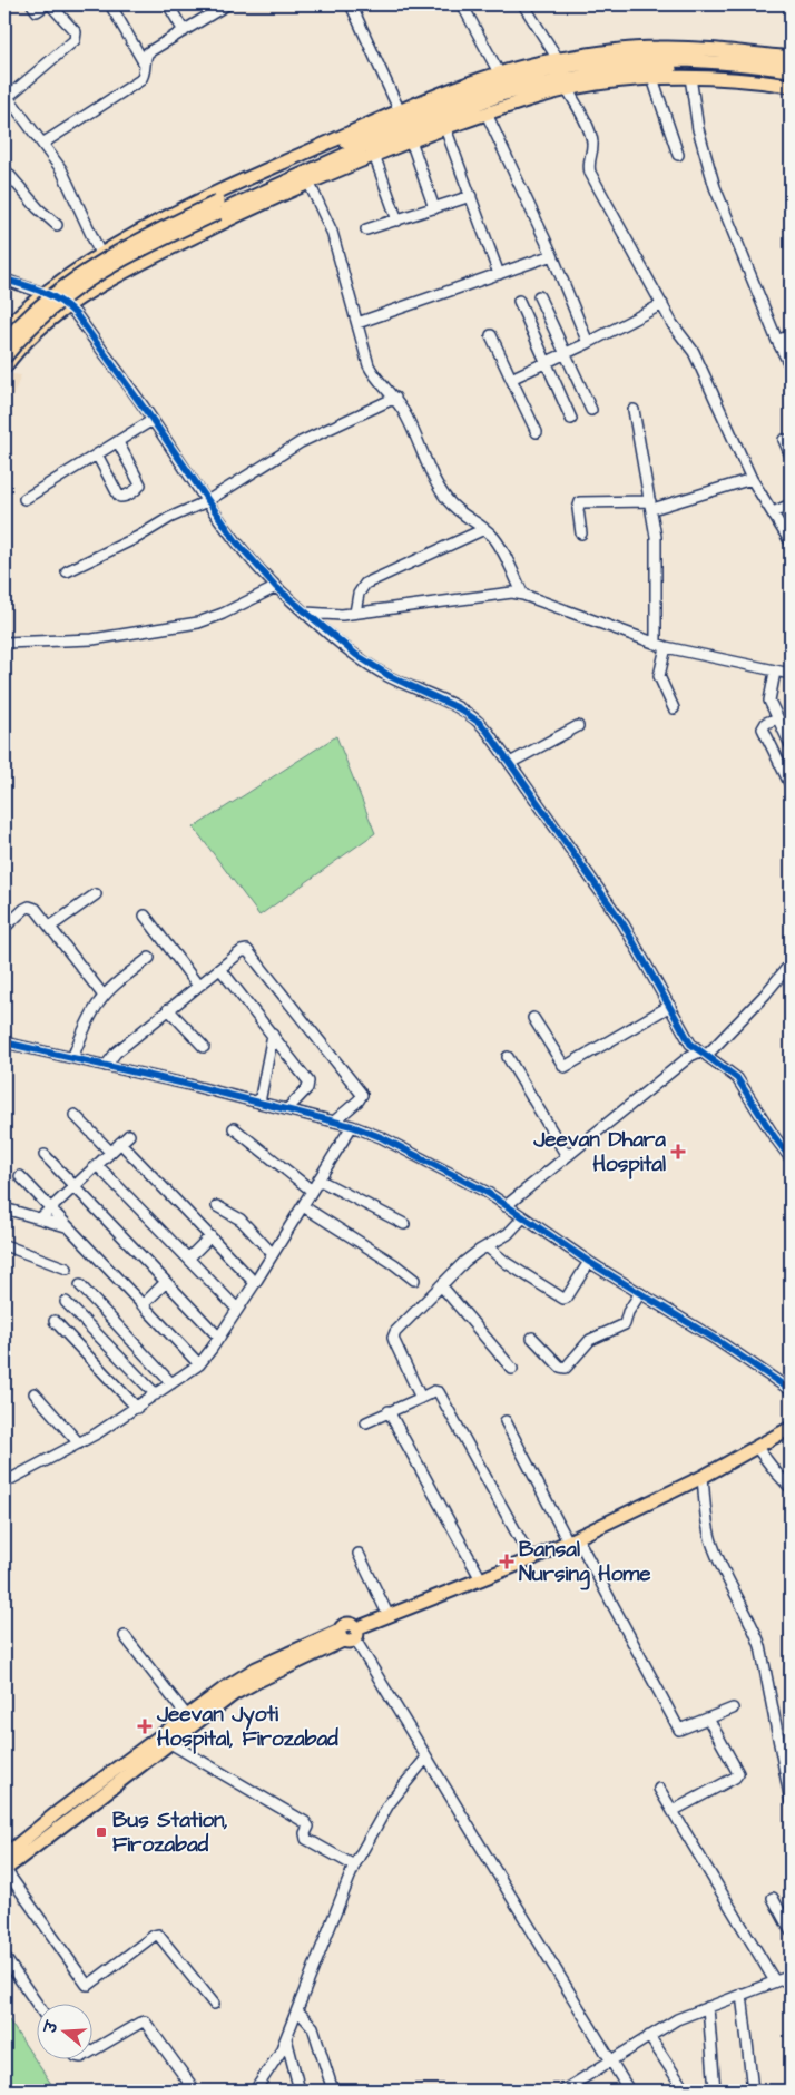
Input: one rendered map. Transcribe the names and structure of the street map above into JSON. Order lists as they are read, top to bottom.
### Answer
{
  "places": {
    "health": ["Jeevan Dhara Hospital", "Bansal Nursing Home", "Jeevan Jyoti Hospital, Firozabad"],
    "transit": ["Bus Station, Firozabad"]
  },
  "north": "left"
}
